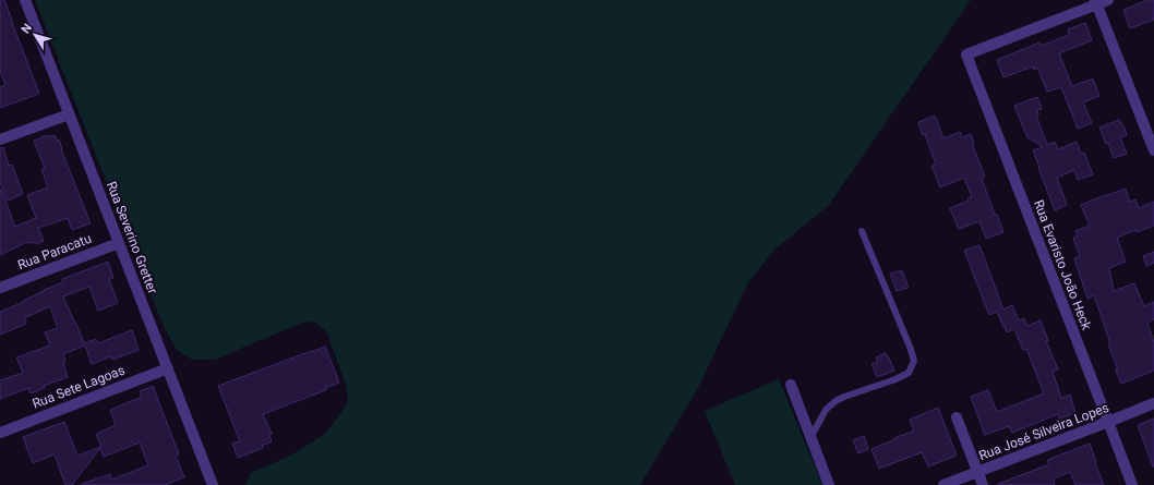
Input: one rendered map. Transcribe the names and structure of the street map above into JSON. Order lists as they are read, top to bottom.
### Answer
{
  "streets": {
    "street": [
      "Rua Severino Gretter",
      "Rua Paracatu",
      "Rua Evaristo João Heck",
      "Rua Sete Lagoas",
      "Rua José Silveira Lopes"
    ]
  },
  "crossings": [
    ["Rua Severino Gretter", "Rua Paracatu"],
    ["Rua Severino Gretter", "Rua Sete Lagoas"],
    ["Rua Evaristo João Heck", "Rua José Silveira Lopes"]
  ],
  "north": "top left"
}
